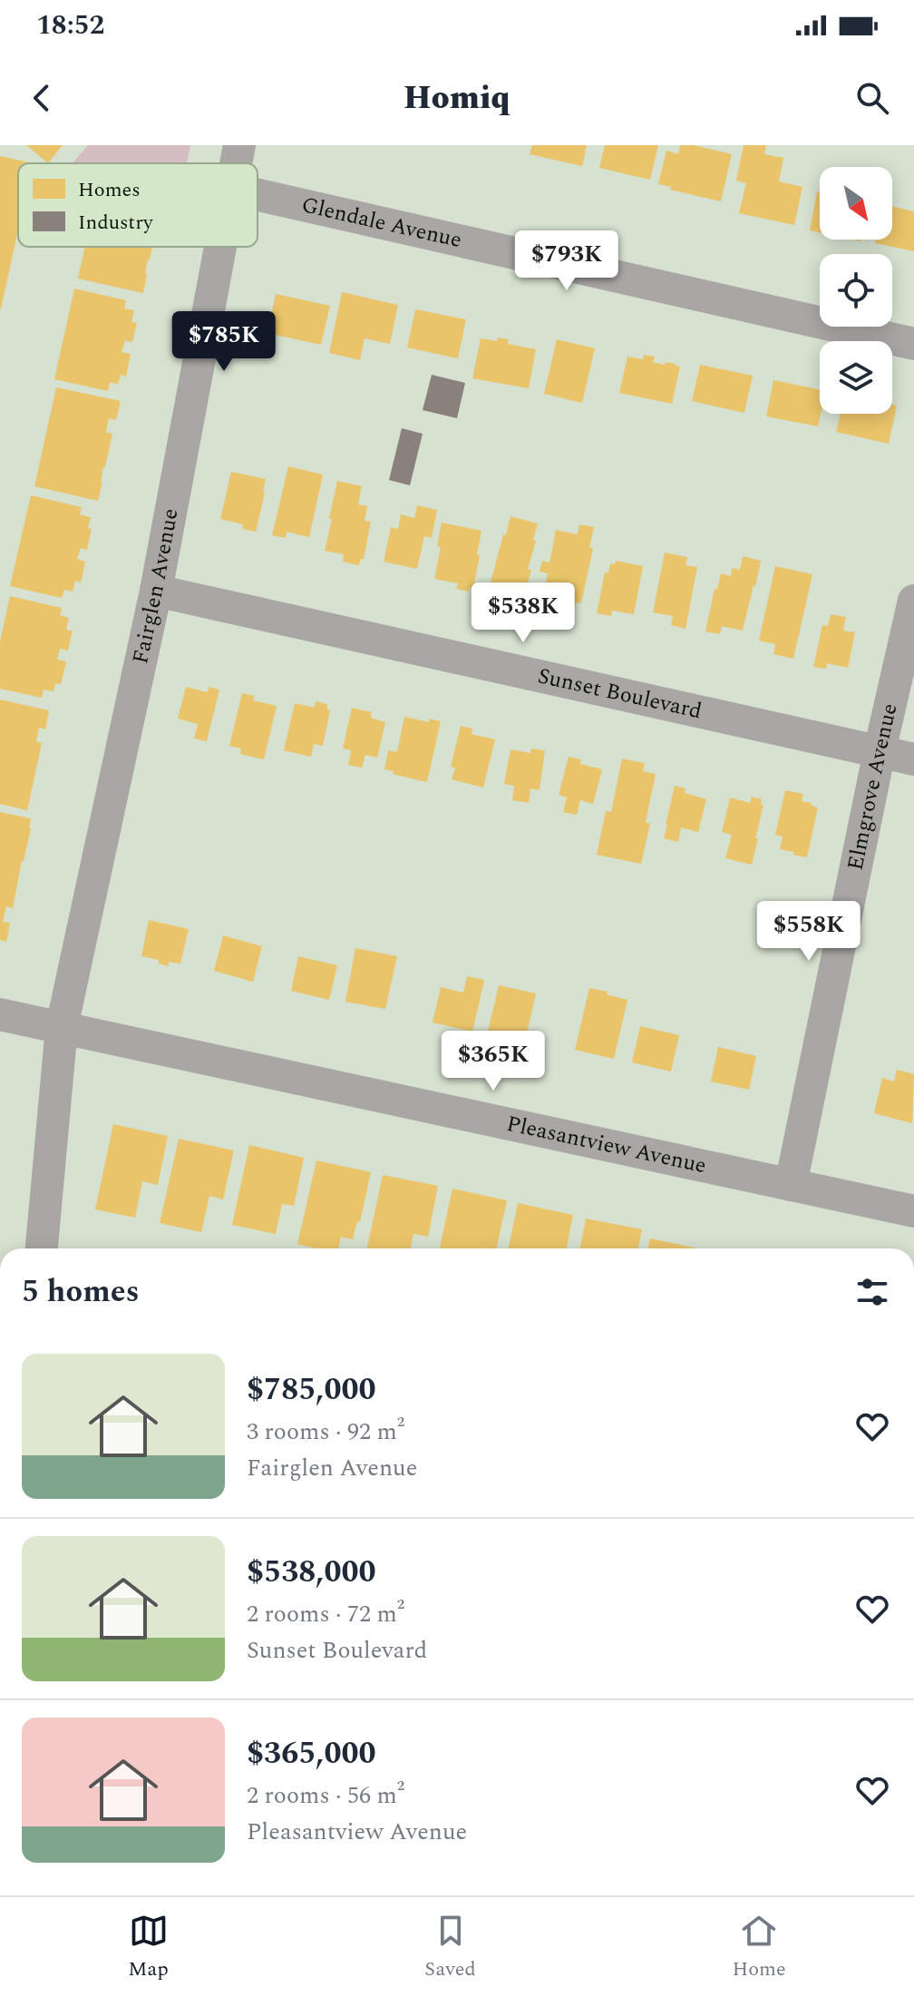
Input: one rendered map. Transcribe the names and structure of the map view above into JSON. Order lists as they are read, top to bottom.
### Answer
{
  "streets": {
    "street": [
      "Glendale Avenue",
      "Fairglen Avenue",
      "Sunset Boulevard",
      "Elmgrove Avenue",
      "Pleasantview Avenue"
    ]
  },
  "crossings": [
    ["Fairglen Avenue", "Sunset Boulevard"],
    ["Fairglen Avenue", "Pleasantview Avenue"],
    ["Sunset Boulevard", "Elmgrove Avenue"],
    ["Elmgrove Avenue", "Pleasantview Avenue"]
  ],
  "legend": ["Homes", "Industry"],
  "north": "bottom right",
  "page": {
    "status": "18:52",
    "header": "Homiq",
    "price": [
      "$793K",
      "$785K",
      "$538K",
      "$558K",
      "$365K"
    ],
    "heading": "5 homes",
    "list": [
      {
        "name": "$785,000",
        "note": "3 rooms · 92 m² · Fairglen Avenue"
      },
      {
        "name": "$538,000",
        "note": "2 rooms · 72 m² · Sunset Boulevard"
      },
      {
        "name": "$365,000",
        "note": "2 rooms · 56 m² · Pleasantview Avenue"
      }
    ],
    "tabs": ["Map", "Saved", "Home"]
  }
}
